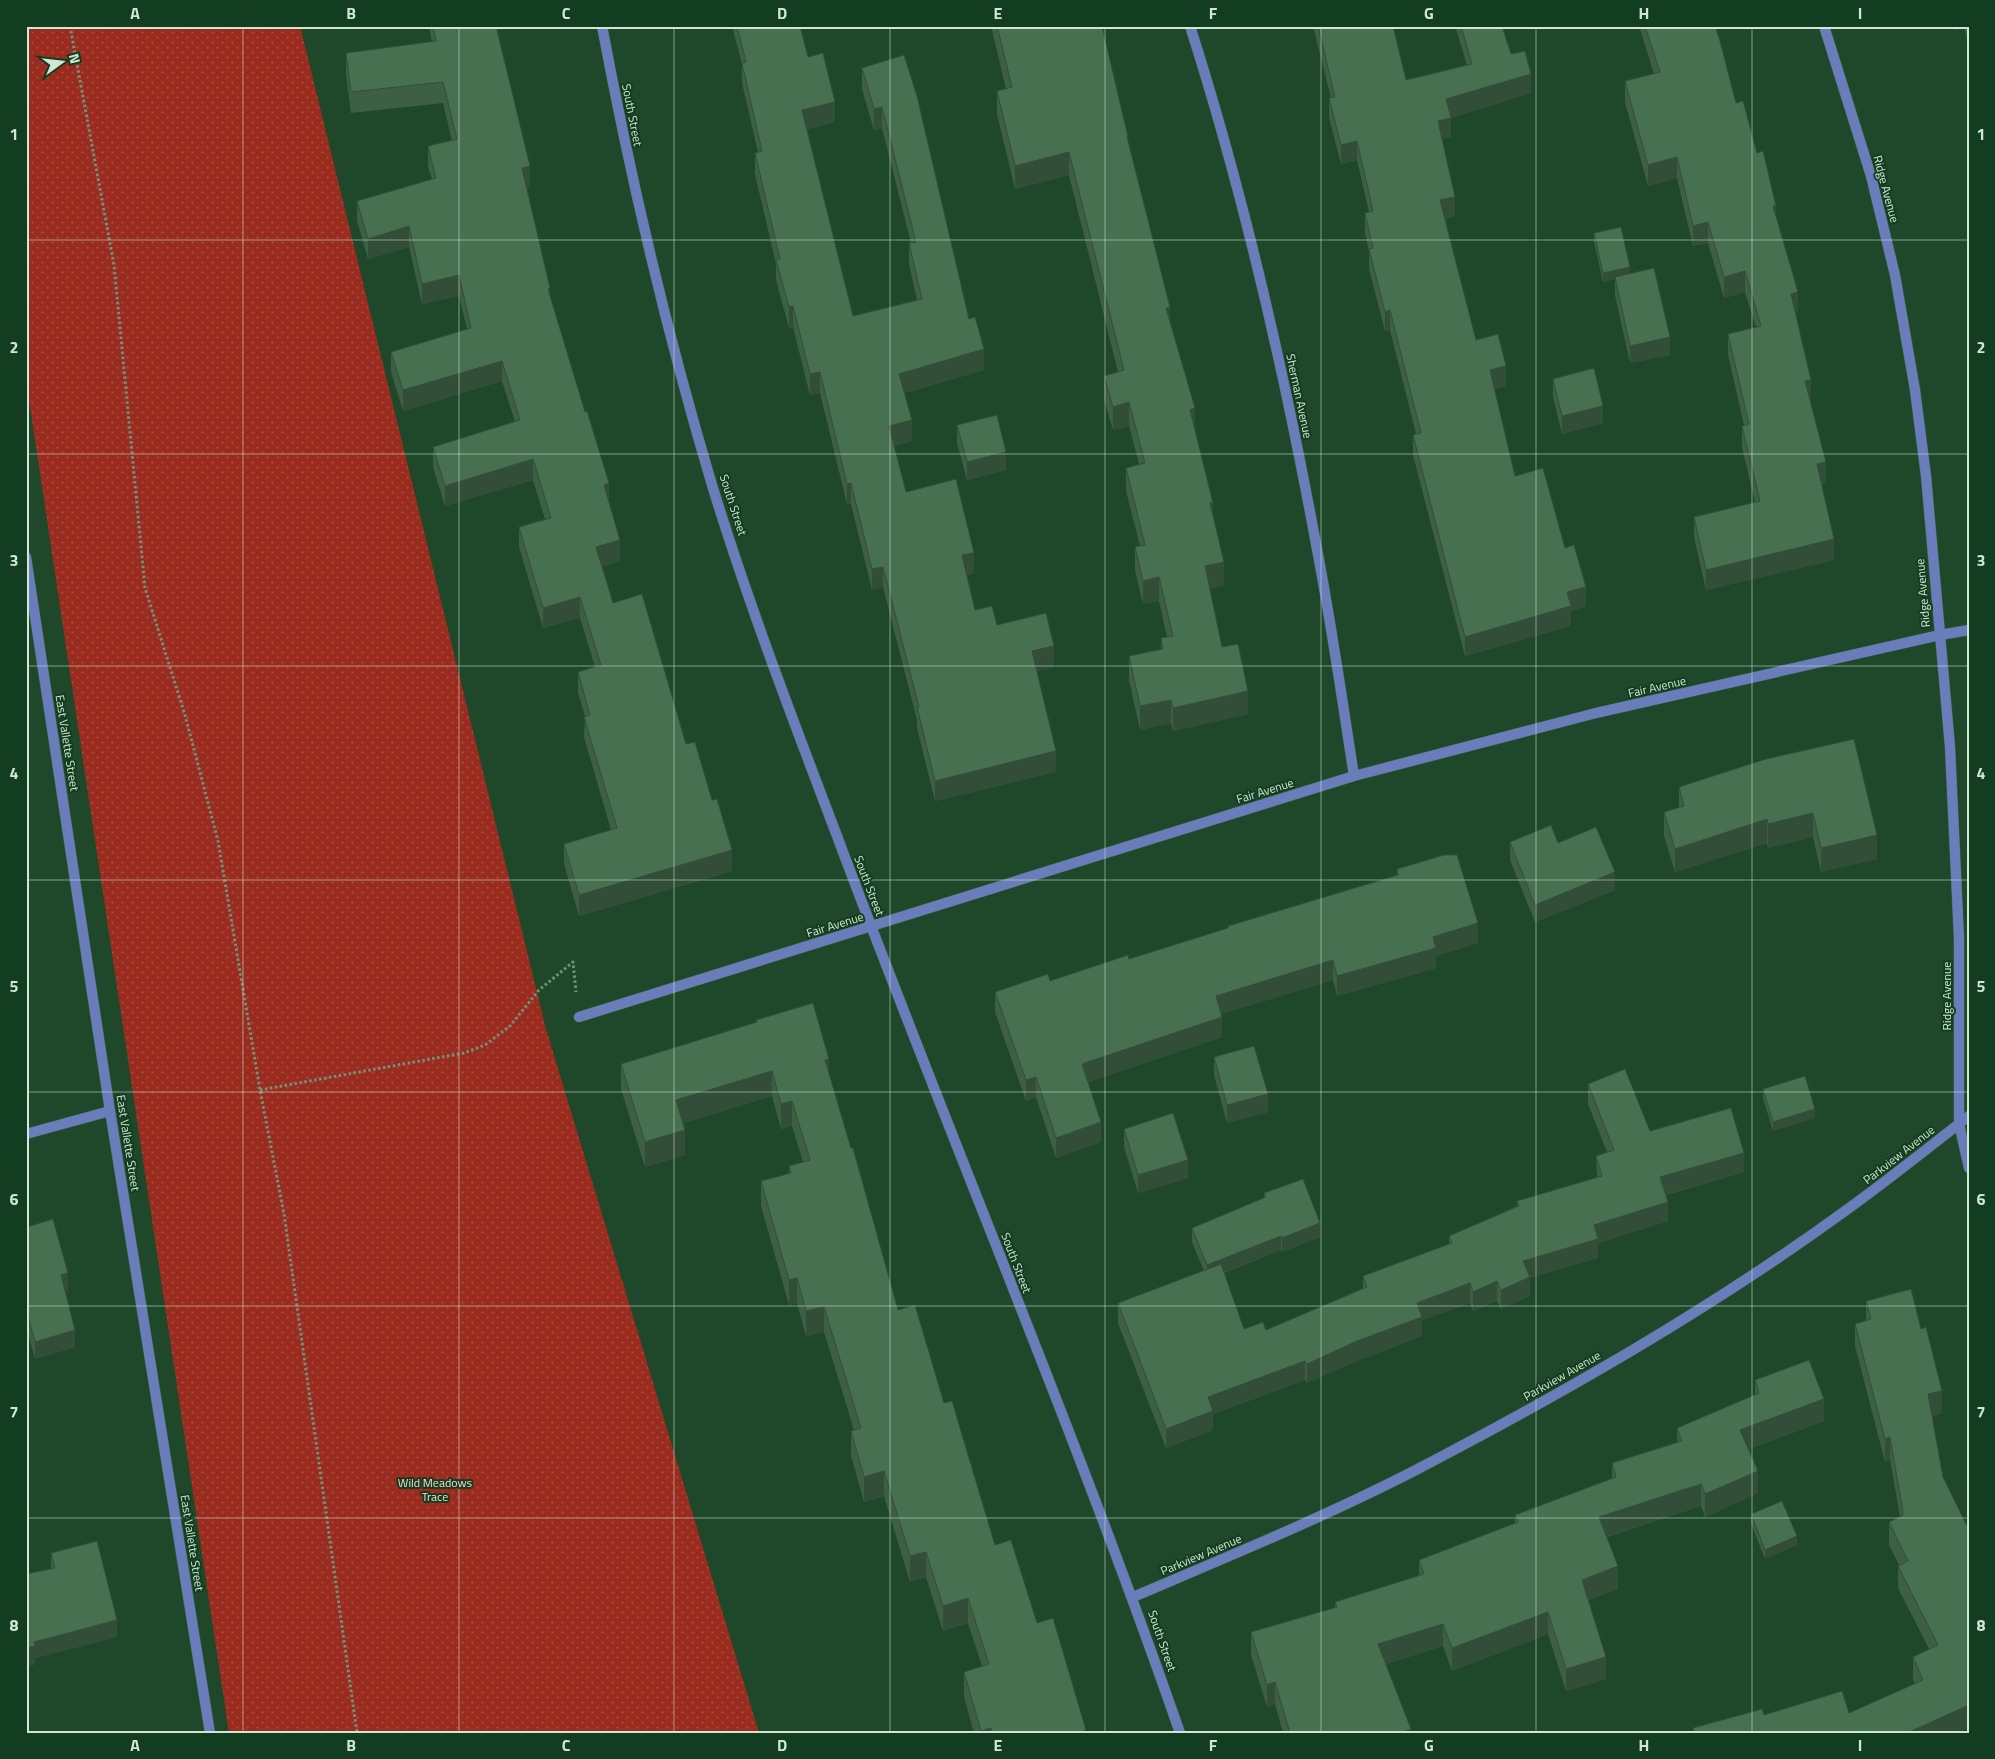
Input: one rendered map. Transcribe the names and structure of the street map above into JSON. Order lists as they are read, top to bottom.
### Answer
{
  "streets": {
    "street": [
      "South Street",
      "Ridge Avenue",
      "Sherman Avenue",
      "Fair Avenue",
      "East Vallette Street",
      "Parkview Avenue"
    ]
  },
  "crossings": [
    ["South Street", "Fair Avenue"],
    ["South Street", "Parkview Avenue"],
    ["Ridge Avenue", "Fair Avenue"],
    ["Ridge Avenue", "Parkview Avenue"],
    ["Sherman Avenue", "Fair Avenue"]
  ],
  "parks": ["Wild Meadows Trace"],
  "north": "right",
  "grid": {
    "columns": [
      "A",
      "B",
      "C",
      "D",
      "E",
      "F",
      "G",
      "H",
      "I"
    ],
    "rows": [
      "1",
      "2",
      "3",
      "4",
      "5",
      "6",
      "7",
      "8"
    ]
  }
}
